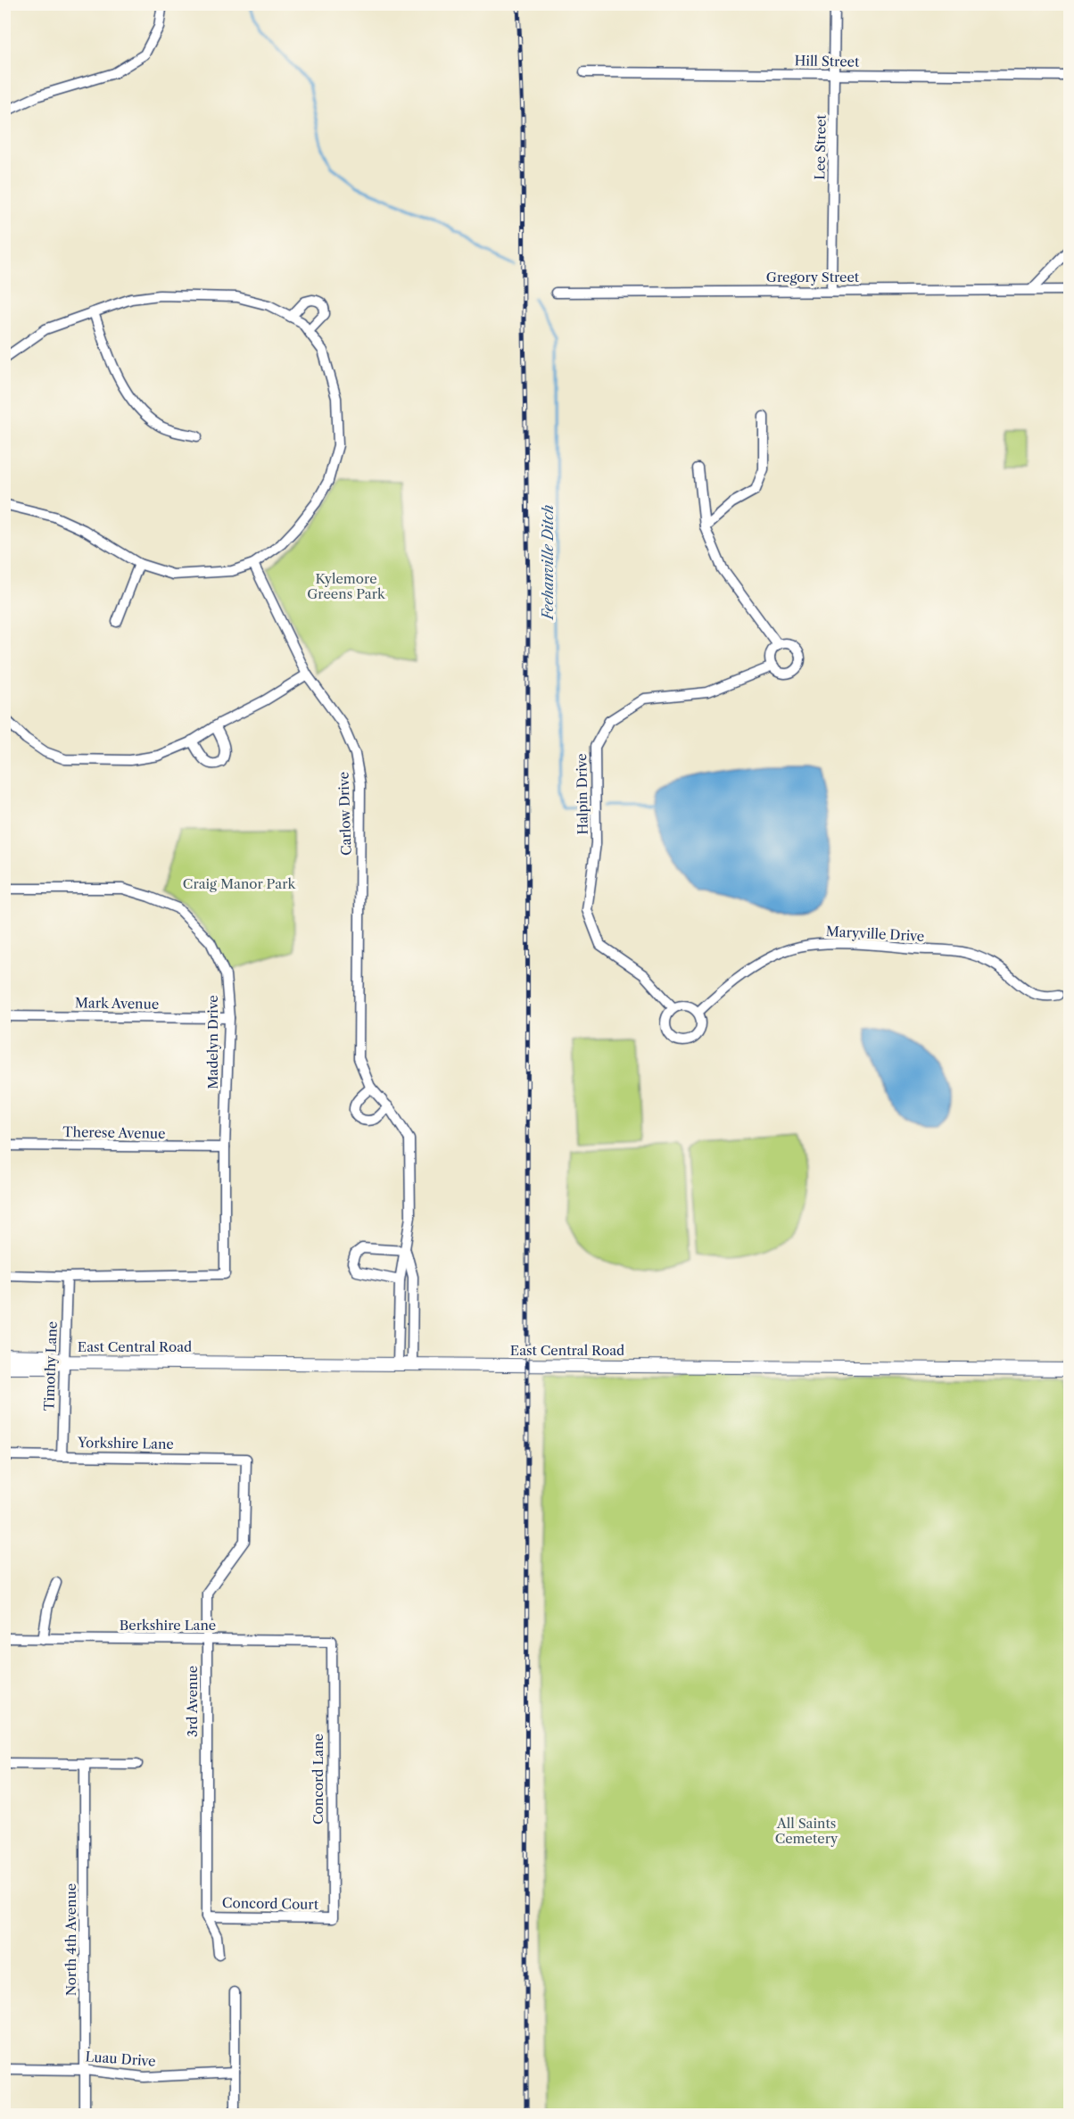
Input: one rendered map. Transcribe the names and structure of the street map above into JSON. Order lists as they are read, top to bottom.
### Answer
{
  "streets": {
    "main road": ["East Central Road"],
    "street": [
      "Hill Street",
      "Lee Street",
      "Gregory Street",
      "Halpin Drive",
      "Carlow Drive",
      "Maryville Drive",
      "Mark Avenue",
      "Madelyn Drive",
      "Therese Avenue",
      "Timothy Lane",
      "Yorkshire Lane",
      "Berkshire Lane",
      "3rd Avenue",
      "Concord Lane",
      "Concord Court",
      "North 4th Avenue",
      "Luau Drive"
    ]
  },
  "crossings": [
    ["Hill Street", "Lee Street"],
    ["Lee Street", "Gregory Street"],
    ["Halpin Drive", "Maryville Drive"],
    ["Carlow Drive", "East Central Road"],
    ["Mark Avenue", "Madelyn Drive"],
    ["Madelyn Drive", "Therese Avenue"],
    ["Madelyn Drive", "Timothy Lane"],
    ["East Central Road", "Timothy Lane"],
    ["Timothy Lane", "Yorkshire Lane"],
    ["Yorkshire Lane", "3rd Avenue"],
    ["Berkshire Lane", "3rd Avenue"],
    ["Berkshire Lane", "Concord Lane"],
    ["3rd Avenue", "Concord Court"],
    ["Concord Lane", "Concord Court"],
    ["North 4th Avenue", "Luau Drive"]
  ],
  "water": ["Feehanville Ditch"],
  "parks": ["Kylemore Greens Park", "Craig Manor Park", "All Saints Cemetery"]
}
